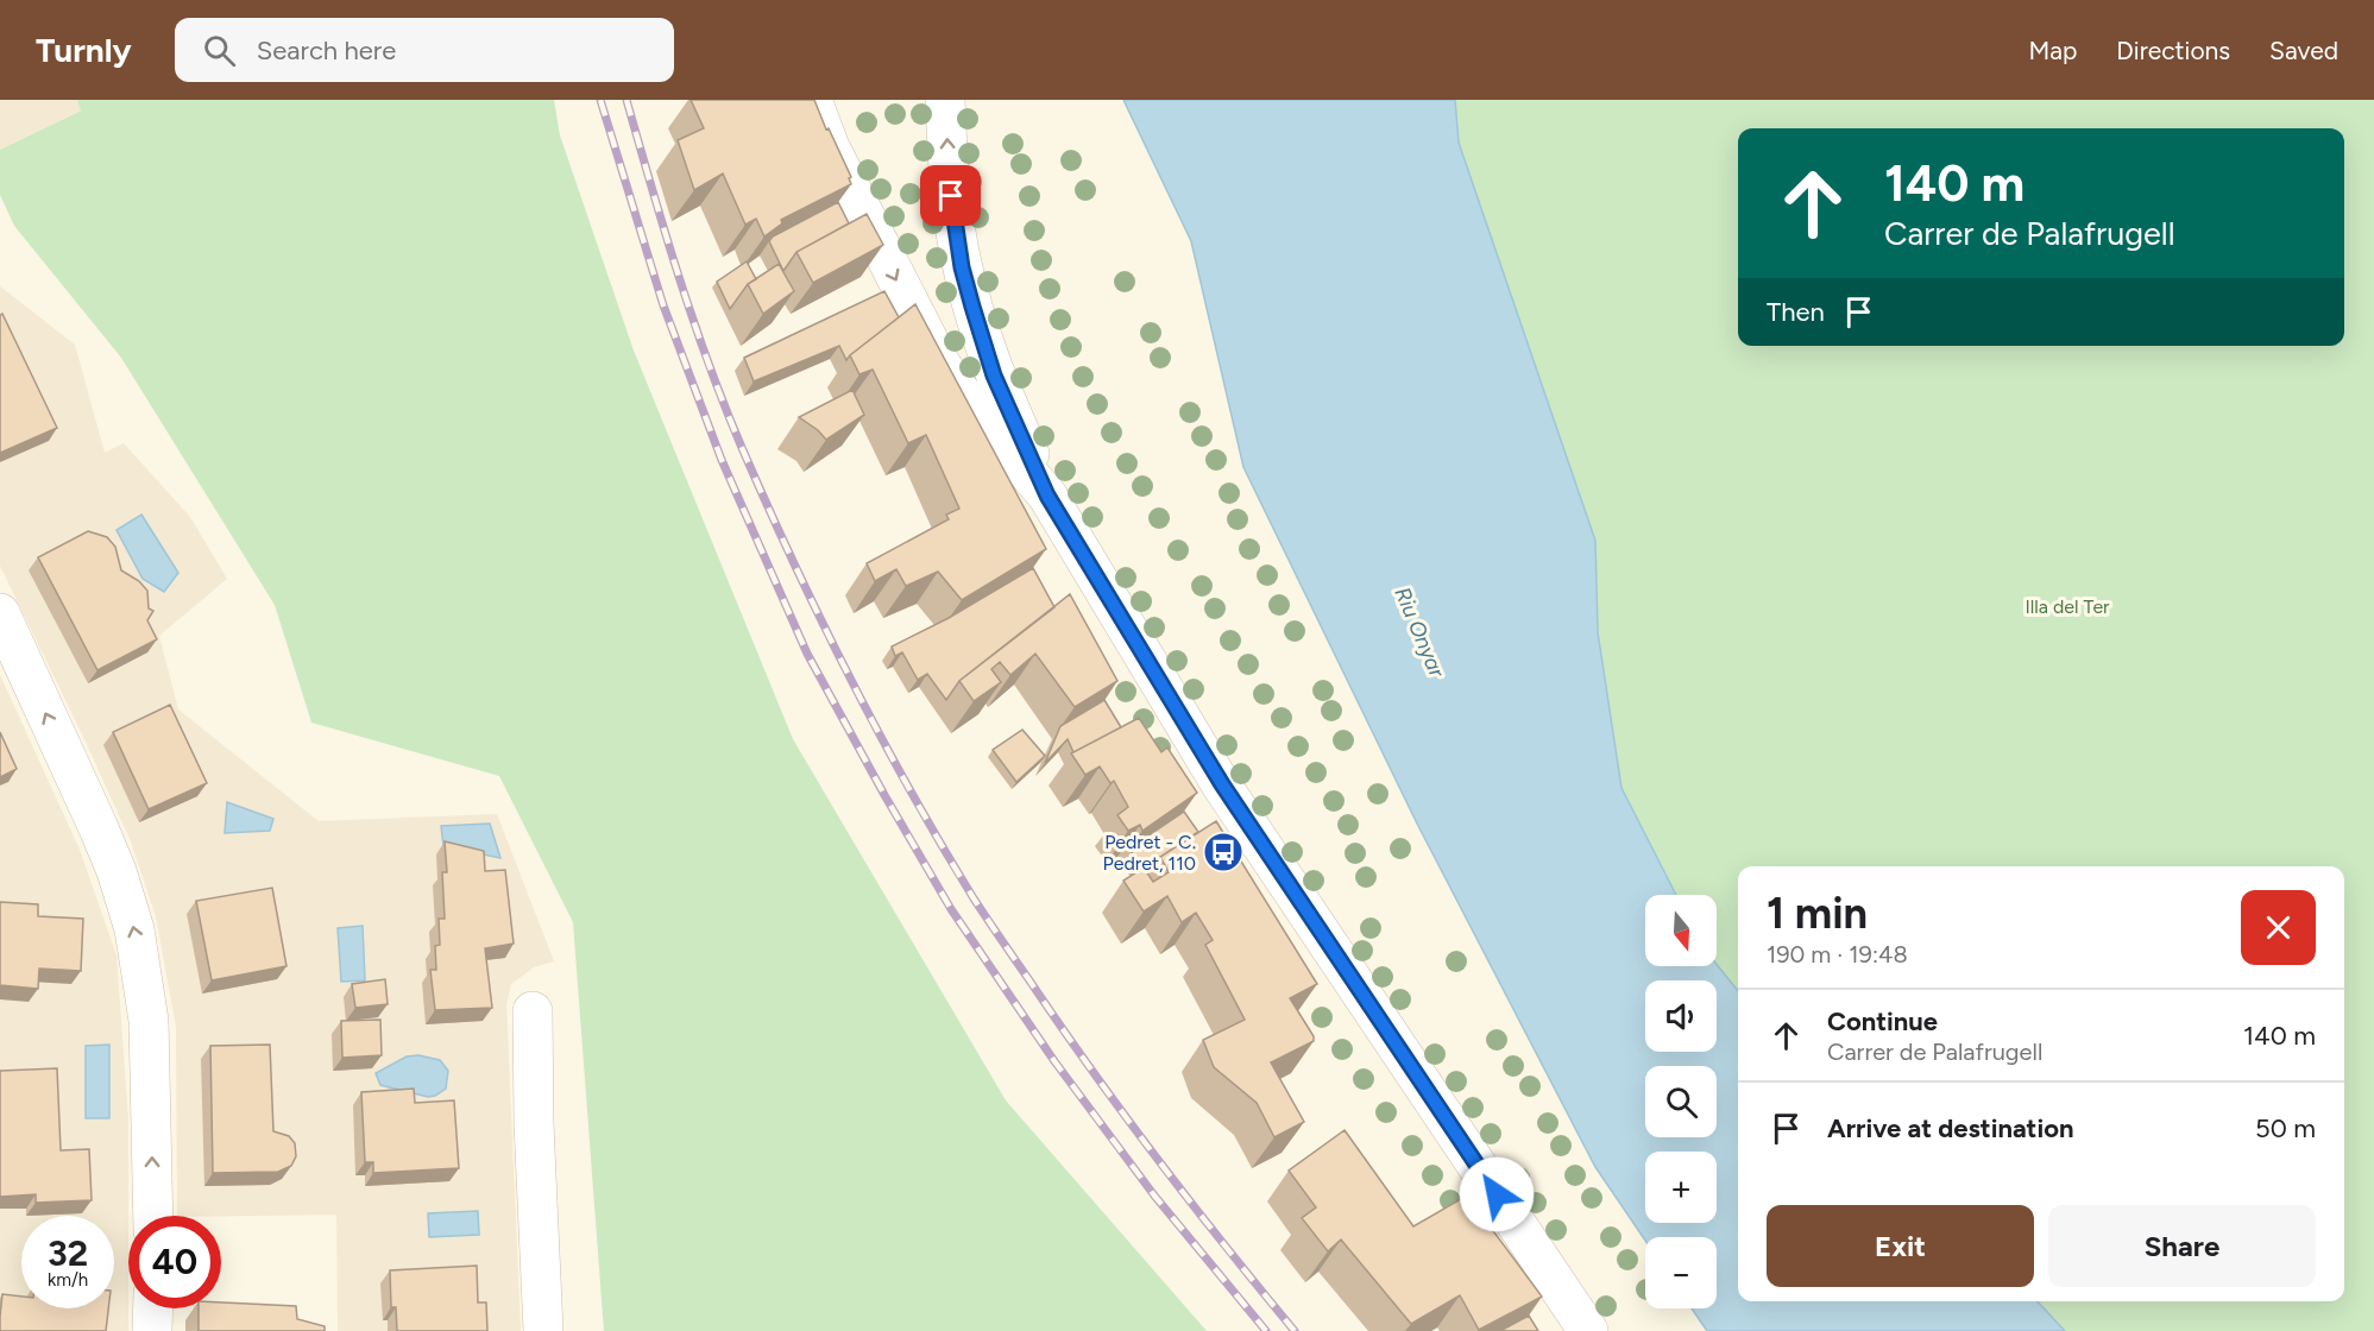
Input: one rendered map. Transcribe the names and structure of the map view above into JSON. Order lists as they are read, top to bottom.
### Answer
{
  "water": ["Riu Onyar"],
  "parks": ["Illa del Ter"],
  "places": {
    "bus stop": ["Pedret - C. Pedret, 110"]
  },
  "north": "bottom",
  "page": {
    "header": "Turnly",
    "search": "Search here",
    "nav": ["Map", "Directions", "Saved"],
    "turn": ["140 m", "Carrer de Palafrugell"],
    "then": "Then",
    "heading": ["1 min", "190 m · 19:48"],
    "map_buttons": ["+", "−"],
    "list": [
      {
        "name": "Continue",
        "note": "Carrer de Palafrugell",
        "value": "140 m"
      },
      {
        "name": "Arrive at destination",
        "value": "50 m"
      }
    ],
    "buttons": ["Exit", "Share"],
    "speed": "32 km/h",
    "limit": "40"
  }
}
